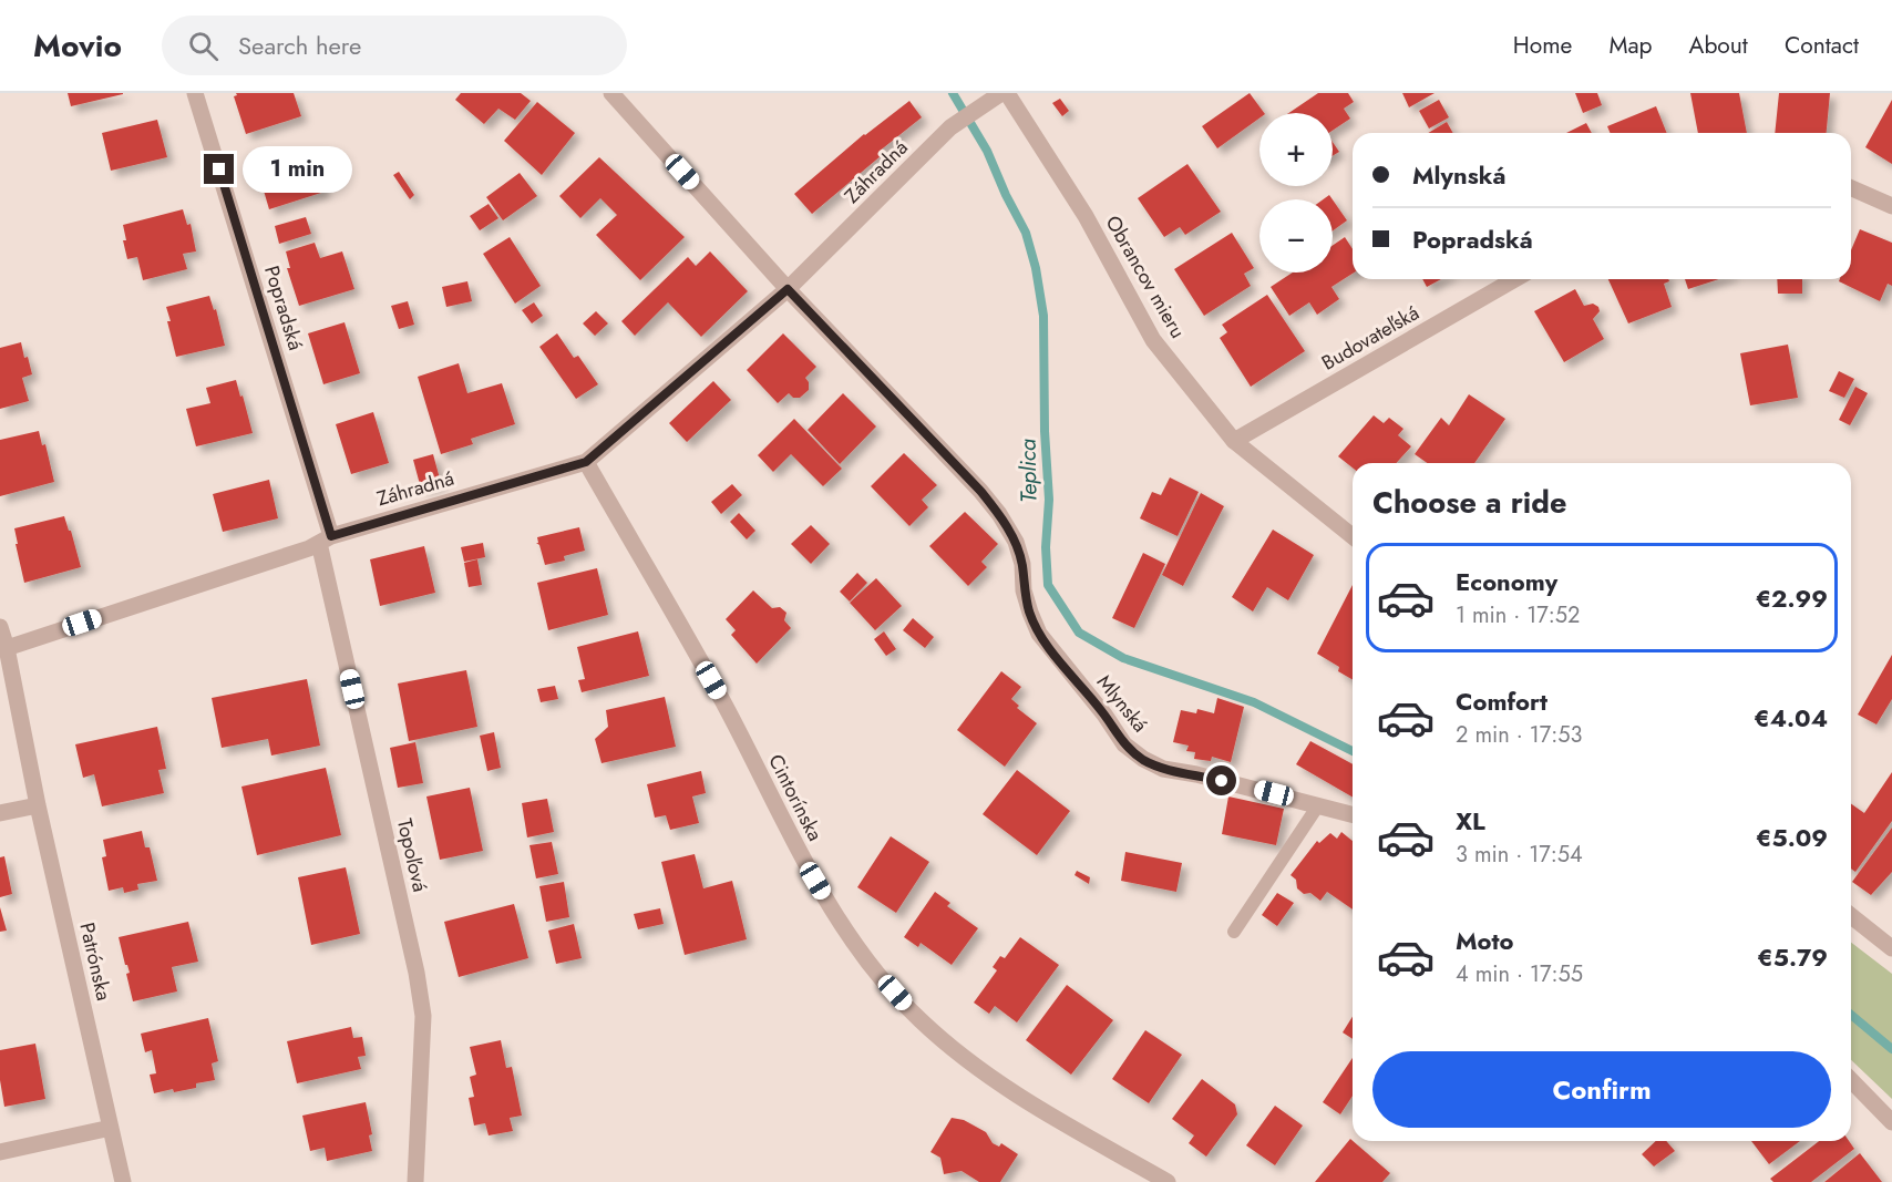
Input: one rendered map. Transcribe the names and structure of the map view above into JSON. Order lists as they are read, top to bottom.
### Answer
{
  "streets": {
    "street": [
      "Záhradná",
      "Obrancov mieru",
      "Popradská",
      "Budovateľská",
      "Mlynská",
      "Cintorínska",
      "Topoľová",
      "Patrónska"
    ]
  },
  "crossings": [
    ["Záhradná", "Popradská"],
    ["Záhradná", "Mlynská"],
    ["Záhradná", "Cintorínska"],
    ["Záhradná", "Topoľová"],
    ["Záhradná", "Patrónska"],
    ["Obrancov mieru", "Budovateľská"],
    ["Popradská", "Topoľová"]
  ],
  "water": ["Teplica"],
  "page": {
    "header": "Movio",
    "search": "Search here",
    "nav": [
      "Home",
      "Map",
      "About",
      "Contact"
    ],
    "map_buttons": ["+", "−"],
    "banner": ["Mlynská", "Popradská"],
    "bubble": "1 min",
    "heading": "Choose a ride",
    "list": [
      {
        "name": "Economy",
        "note": "1 min · 17:52",
        "value": "€2.99"
      },
      {
        "name": "Comfort",
        "note": "2 min · 17:53",
        "value": "€4.04"
      },
      {
        "name": "XL",
        "note": "3 min · 17:54",
        "value": "€5.09"
      },
      {
        "name": "Moto",
        "note": "4 min · 17:55",
        "value": "€5.79"
      }
    ],
    "buttons": "Confirm"
  }
}
